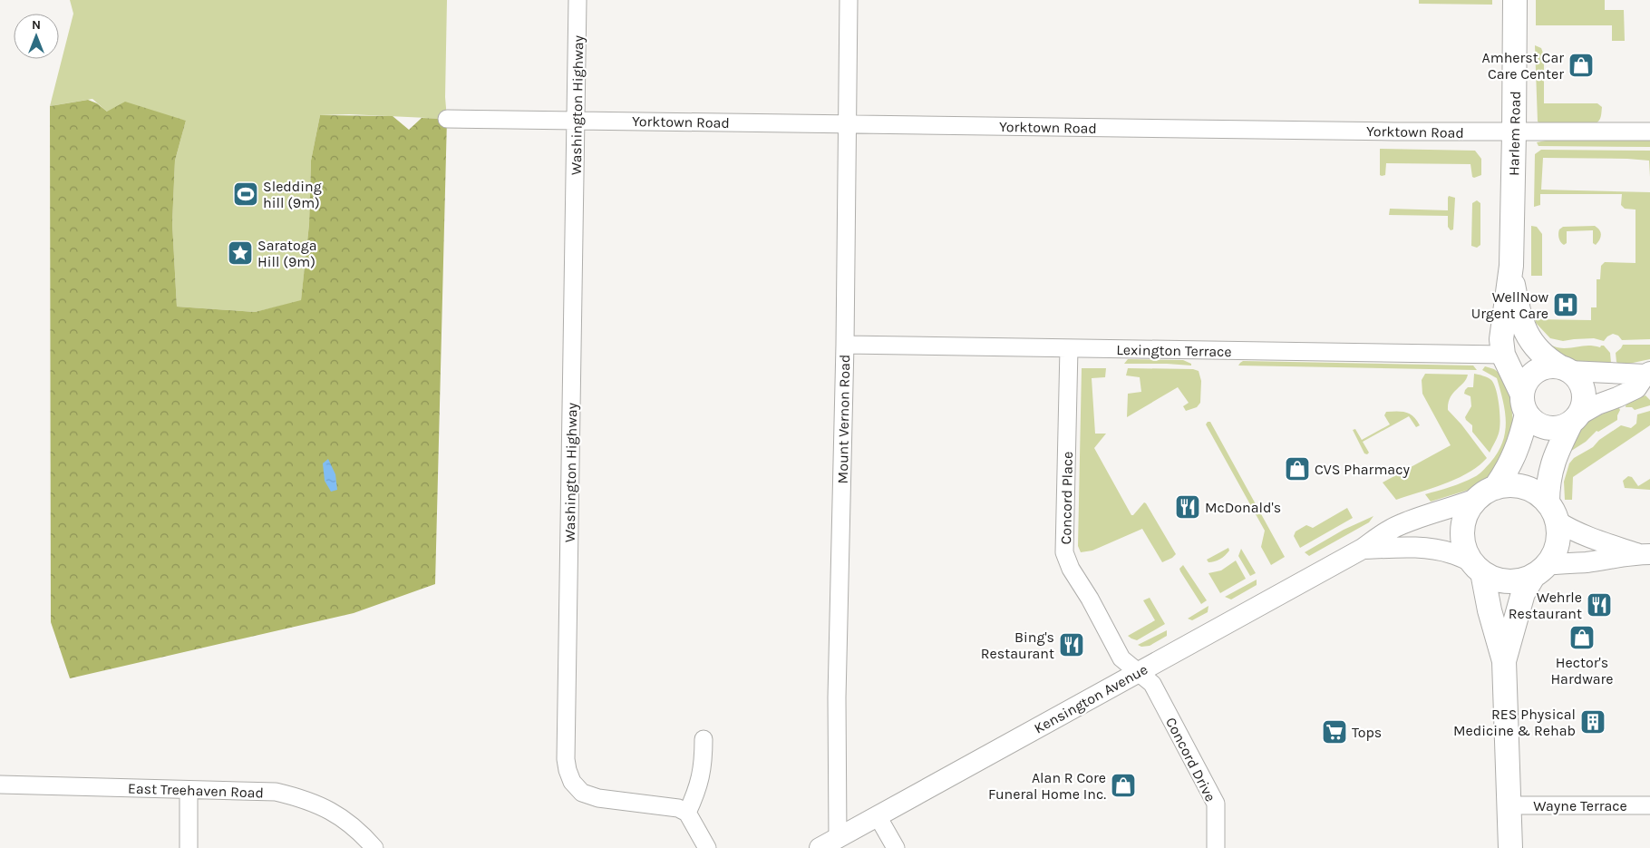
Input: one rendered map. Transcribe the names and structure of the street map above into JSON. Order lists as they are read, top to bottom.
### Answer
{
  "streets": {
    "main road": ["Harlem Road"],
    "street": [
      "Washington Highway",
      "Yorktown Road",
      "Lexington Terrace",
      "Mount Vernon Road",
      "Concord Place",
      "Kensington Avenue",
      "Concord Drive",
      "East Treehaven Road",
      "Wayne Terrace"
    ]
  },
  "crossings": [
    ["Washington Highway", "Yorktown Road"],
    ["Yorktown Road", "Harlem Road"],
    ["Yorktown Road", "Mount Vernon Road"],
    ["Harlem Road", "Lexington Terrace"],
    ["Lexington Terrace", "Mount Vernon Road"],
    ["Lexington Terrace", "Concord Place"],
    ["Mount Vernon Road", "Kensington Avenue"],
    ["Concord Place", "Kensington Avenue"],
    ["Concord Place", "Concord Drive"]
  ],
  "places": {
    "shop": [
      "Amherst Car Care Center",
      "CVS Pharmacy",
      "Hector's Hardware",
      "Alan R Core Funeral Home Inc."
    ],
    "sports": ["Sledding hill (9m)"],
    "place": ["Saratoga Hill (9m)"],
    "hospital": ["WellNow Urgent Care"],
    "restaurant": ["McDonald's", "Wehrle Restaurant", "Bing's Restaurant"],
    "building": ["RES Physical Medicine & Rehab"],
    "supermarket": ["Tops"]
  },
  "north": "top"
}
